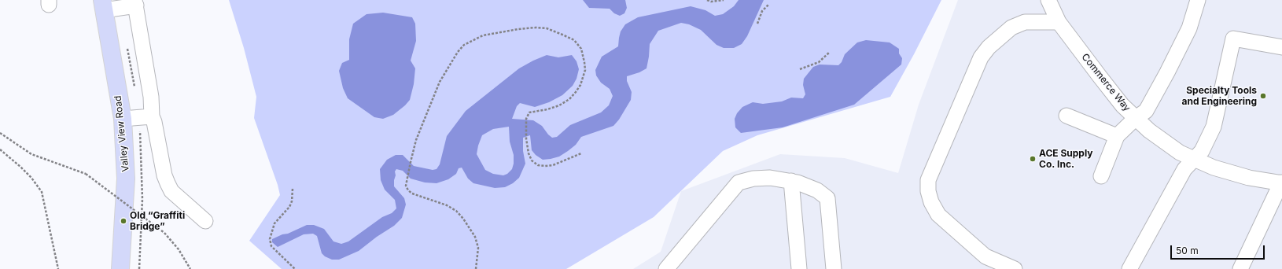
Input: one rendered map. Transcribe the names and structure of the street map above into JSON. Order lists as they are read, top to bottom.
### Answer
{
  "streets": {
    "main road": ["Valley View Road"],
    "street": ["Commerce Way"]
  },
  "places": ["Specialty Tools and Engineering", "ACE Supply Co. Inc.", "Old “Graffiti Bridge”"],
  "scale_bar": "50 m"
}
